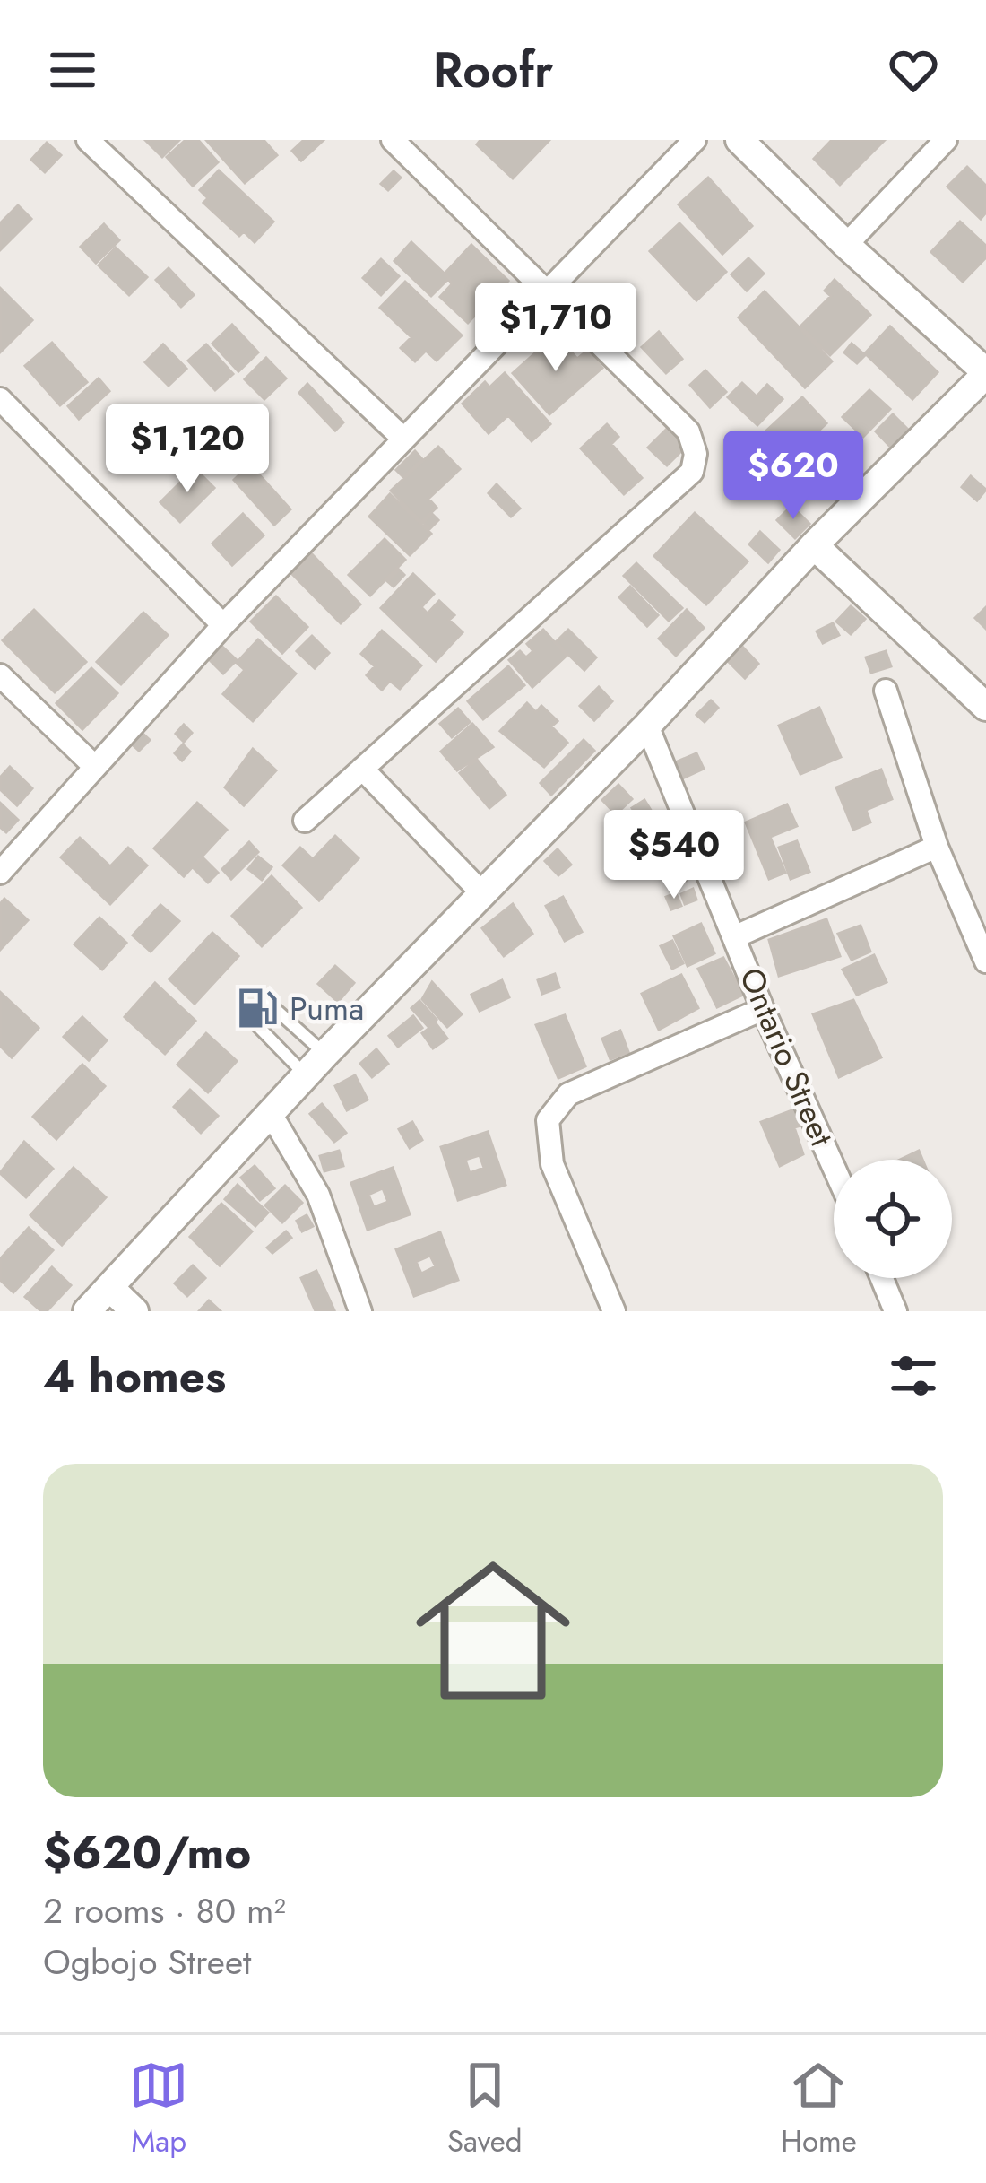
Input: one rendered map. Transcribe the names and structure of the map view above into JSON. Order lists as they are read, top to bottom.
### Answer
{
  "streets": {
    "street": ["Ontario Street"]
  },
  "places": {
    "fuel station": ["Puma"]
  },
  "page": {
    "header": "Roofr",
    "price": [
      "$1,710",
      "$1,120",
      "$620",
      "$540"
    ],
    "heading": "4 homes",
    "list": [
      {
        "name": "$620/mo",
        "note": "2 rooms · 80 m² · Ogbojo Street"
      }
    ],
    "tabs": ["Map", "Saved", "Home"]
  }
}
